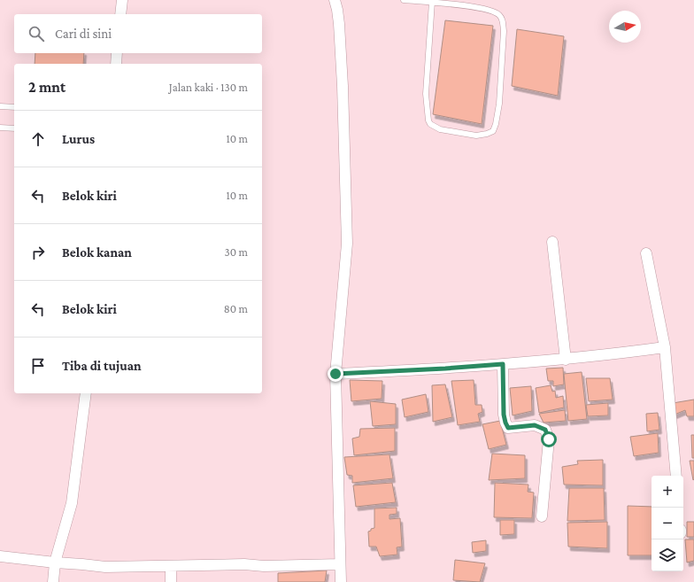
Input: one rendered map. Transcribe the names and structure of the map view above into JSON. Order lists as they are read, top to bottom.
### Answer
{
  "north": "right",
  "page": {
    "search": "Cari di sini",
    "heading": ["2 mnt", "Jalan kaki · 130 m"],
    "list": [
      ["Lurus", "10 m"],
      ["Belok kiri", "10 m"],
      ["Belok kanan", "30 m"],
      ["Belok kiri", "80 m"],
      "Tiba di tujuan"
    ],
    "map_buttons": ["+", "−"]
  }
}
